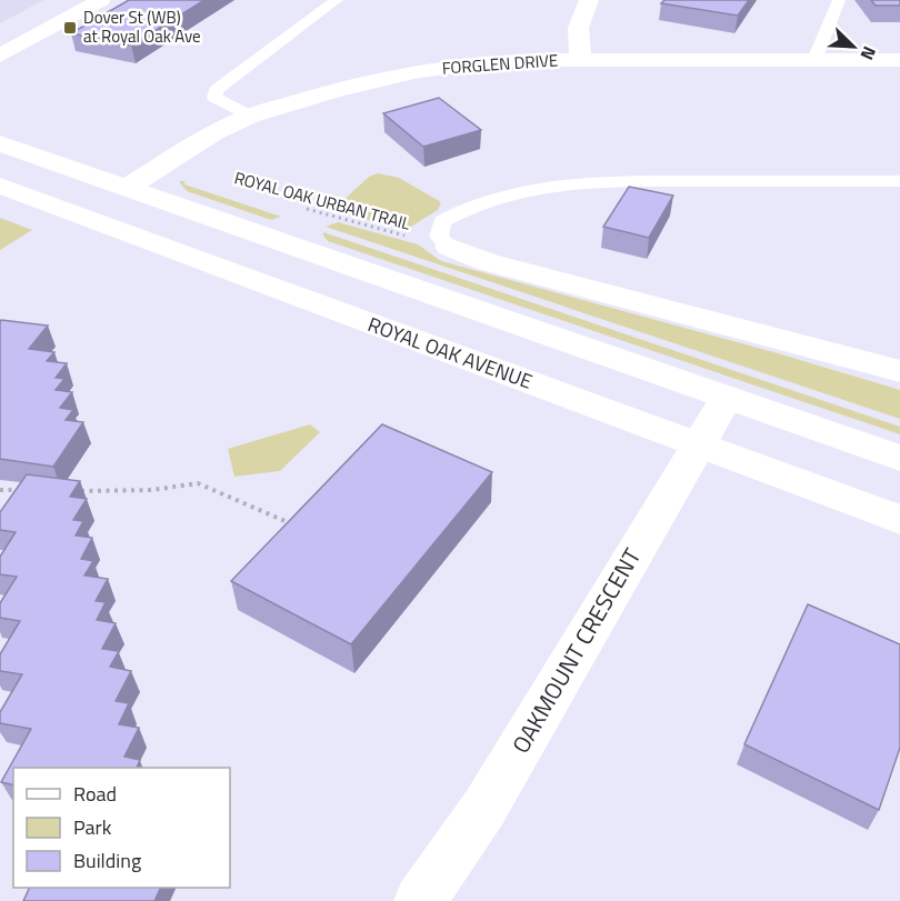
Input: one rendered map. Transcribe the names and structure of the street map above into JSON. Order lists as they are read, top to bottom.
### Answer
{
  "streets": {
    "street": ["FORGLEN DRIVE", "ROYAL OAK AVENUE", "OAKMOUNT CRESCENT"],
    "path": ["ROYAL OAK URBAN TRAIL"]
  },
  "crossings": [
    ["ROYAL OAK AVENUE", "OAKMOUNT CRESCENT"]
  ],
  "places": {
    "transit": ["Dover St (WB) at Royal Oak Ave"]
  },
  "legend": ["Road", "Park", "Building"],
  "north": "bottom right"
}
